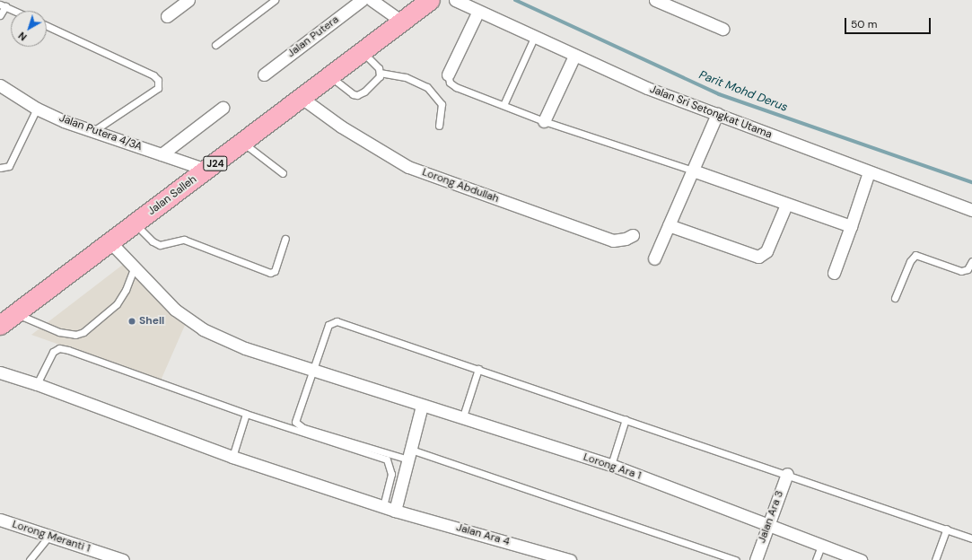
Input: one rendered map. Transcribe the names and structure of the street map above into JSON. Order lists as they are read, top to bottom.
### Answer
{
  "streets": {
    "main road": ["J24", "Jalan Salleh"],
    "street": [
      "Jalan Putera",
      "Jalan Sri Setongkat Utama",
      "Jalan Putera 4/3A",
      "Lorong Abdullah",
      "Lorong Ara 1",
      "Jalan Ara 3",
      "Jalan Ara 4",
      "Lorong Meranti 1"
    ]
  },
  "crossings": [
    ["Jalan Putera 4/3A", "Jalan Salleh"],
    ["Lorong Abdullah", "Jalan Salleh"],
    ["Jalan Salleh", "Lorong Ara 1"],
    ["Lorong Ara 1", "Jalan Ara 3"]
  ],
  "water": ["Parit Mohd Derus"],
  "places": ["Shell"],
  "scale_bar": "50 m",
  "north": "bottom left"
}
